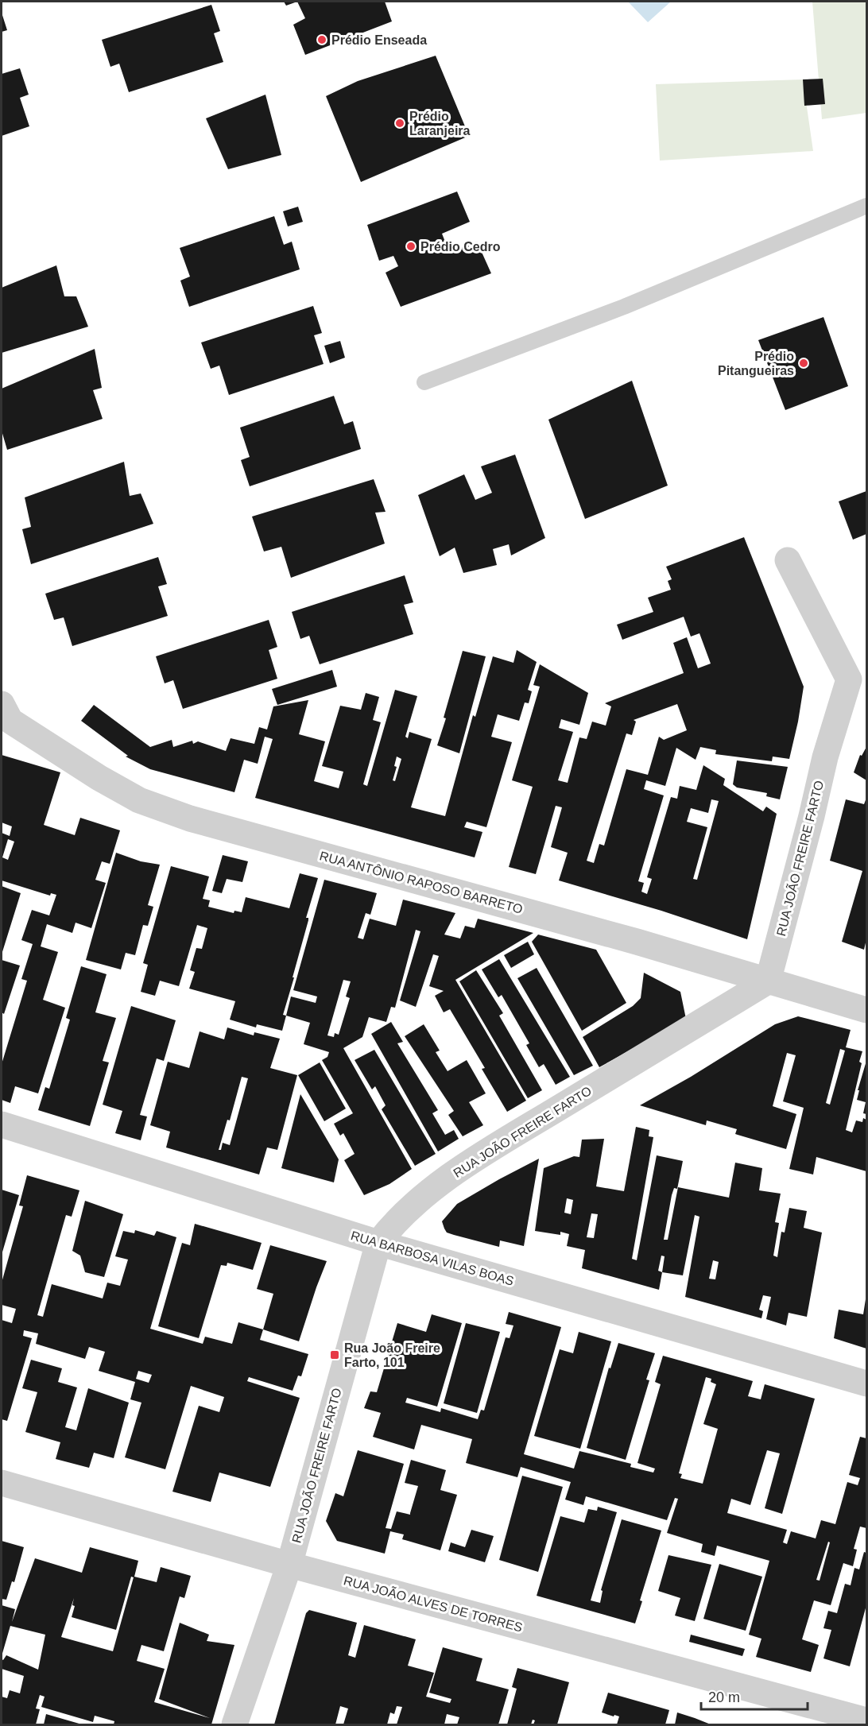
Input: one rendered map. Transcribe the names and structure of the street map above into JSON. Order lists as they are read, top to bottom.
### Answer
{
  "streets": {
    "street": [
      "RUA JOÃO FREIRE FARTO",
      "RUA ANTÔNIO RAPOSO BARRETO",
      "RUA BARBOSA VILAS BOAS",
      "RUA JOÃO ALVES DE TORRES"
    ]
  },
  "crossings": [
    ["RUA JOÃO FREIRE FARTO", "RUA ANTÔNIO RAPOSO BARRETO"],
    ["RUA JOÃO FREIRE FARTO", "RUA BARBOSA VILAS BOAS"],
    ["RUA JOÃO FREIRE FARTO", "RUA JOÃO ALVES DE TORRES"]
  ],
  "places": {
    "other": [
      "Prédio Enseada",
      "Prédio Laranjeira",
      "Prédio Cedro",
      "Prédio Pitangueiras"
    ],
    "transit": ["Rua João Freire Farto, 101"]
  },
  "scale_bar": "20 m"
}
